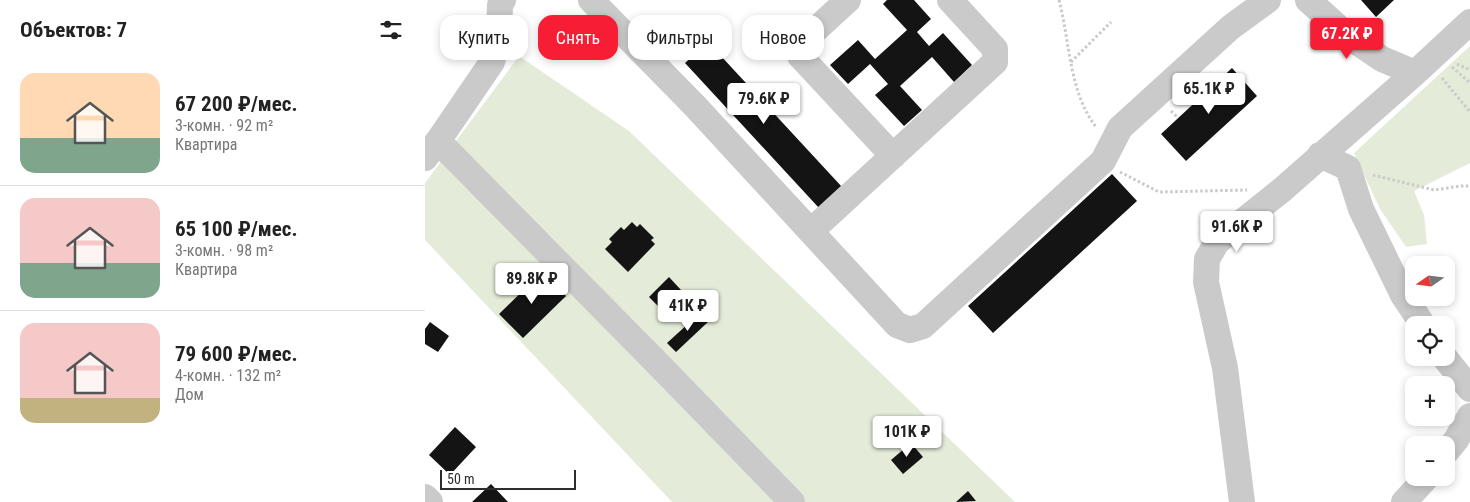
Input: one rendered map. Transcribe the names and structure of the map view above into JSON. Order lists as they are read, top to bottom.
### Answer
{
  "scale_bar": "50 m",
  "north": "left",
  "page": {
    "heading": "Объектов: 7",
    "chip": [
      "Купить",
      "Снять",
      "Фильтры",
      "Новое"
    ],
    "price": [
      "67.2K ₽",
      "65.1K ₽",
      "79.6K ₽",
      "91.6K ₽",
      "89.8K ₽",
      "41K ₽",
      "101K ₽"
    ],
    "list": [
      {
        "name": "67 200 ₽/мес.",
        "note": "3-комн. · 92 m² · Квартира"
      },
      {
        "name": "65 100 ₽/мес.",
        "note": "3-комн. · 98 m² · Квартира"
      },
      {
        "name": "79 600 ₽/мес.",
        "note": "4-комн. · 132 m² · Дом"
      }
    ],
    "map_buttons": ["+", "−"],
    "scale": "50 m"
  }
}
